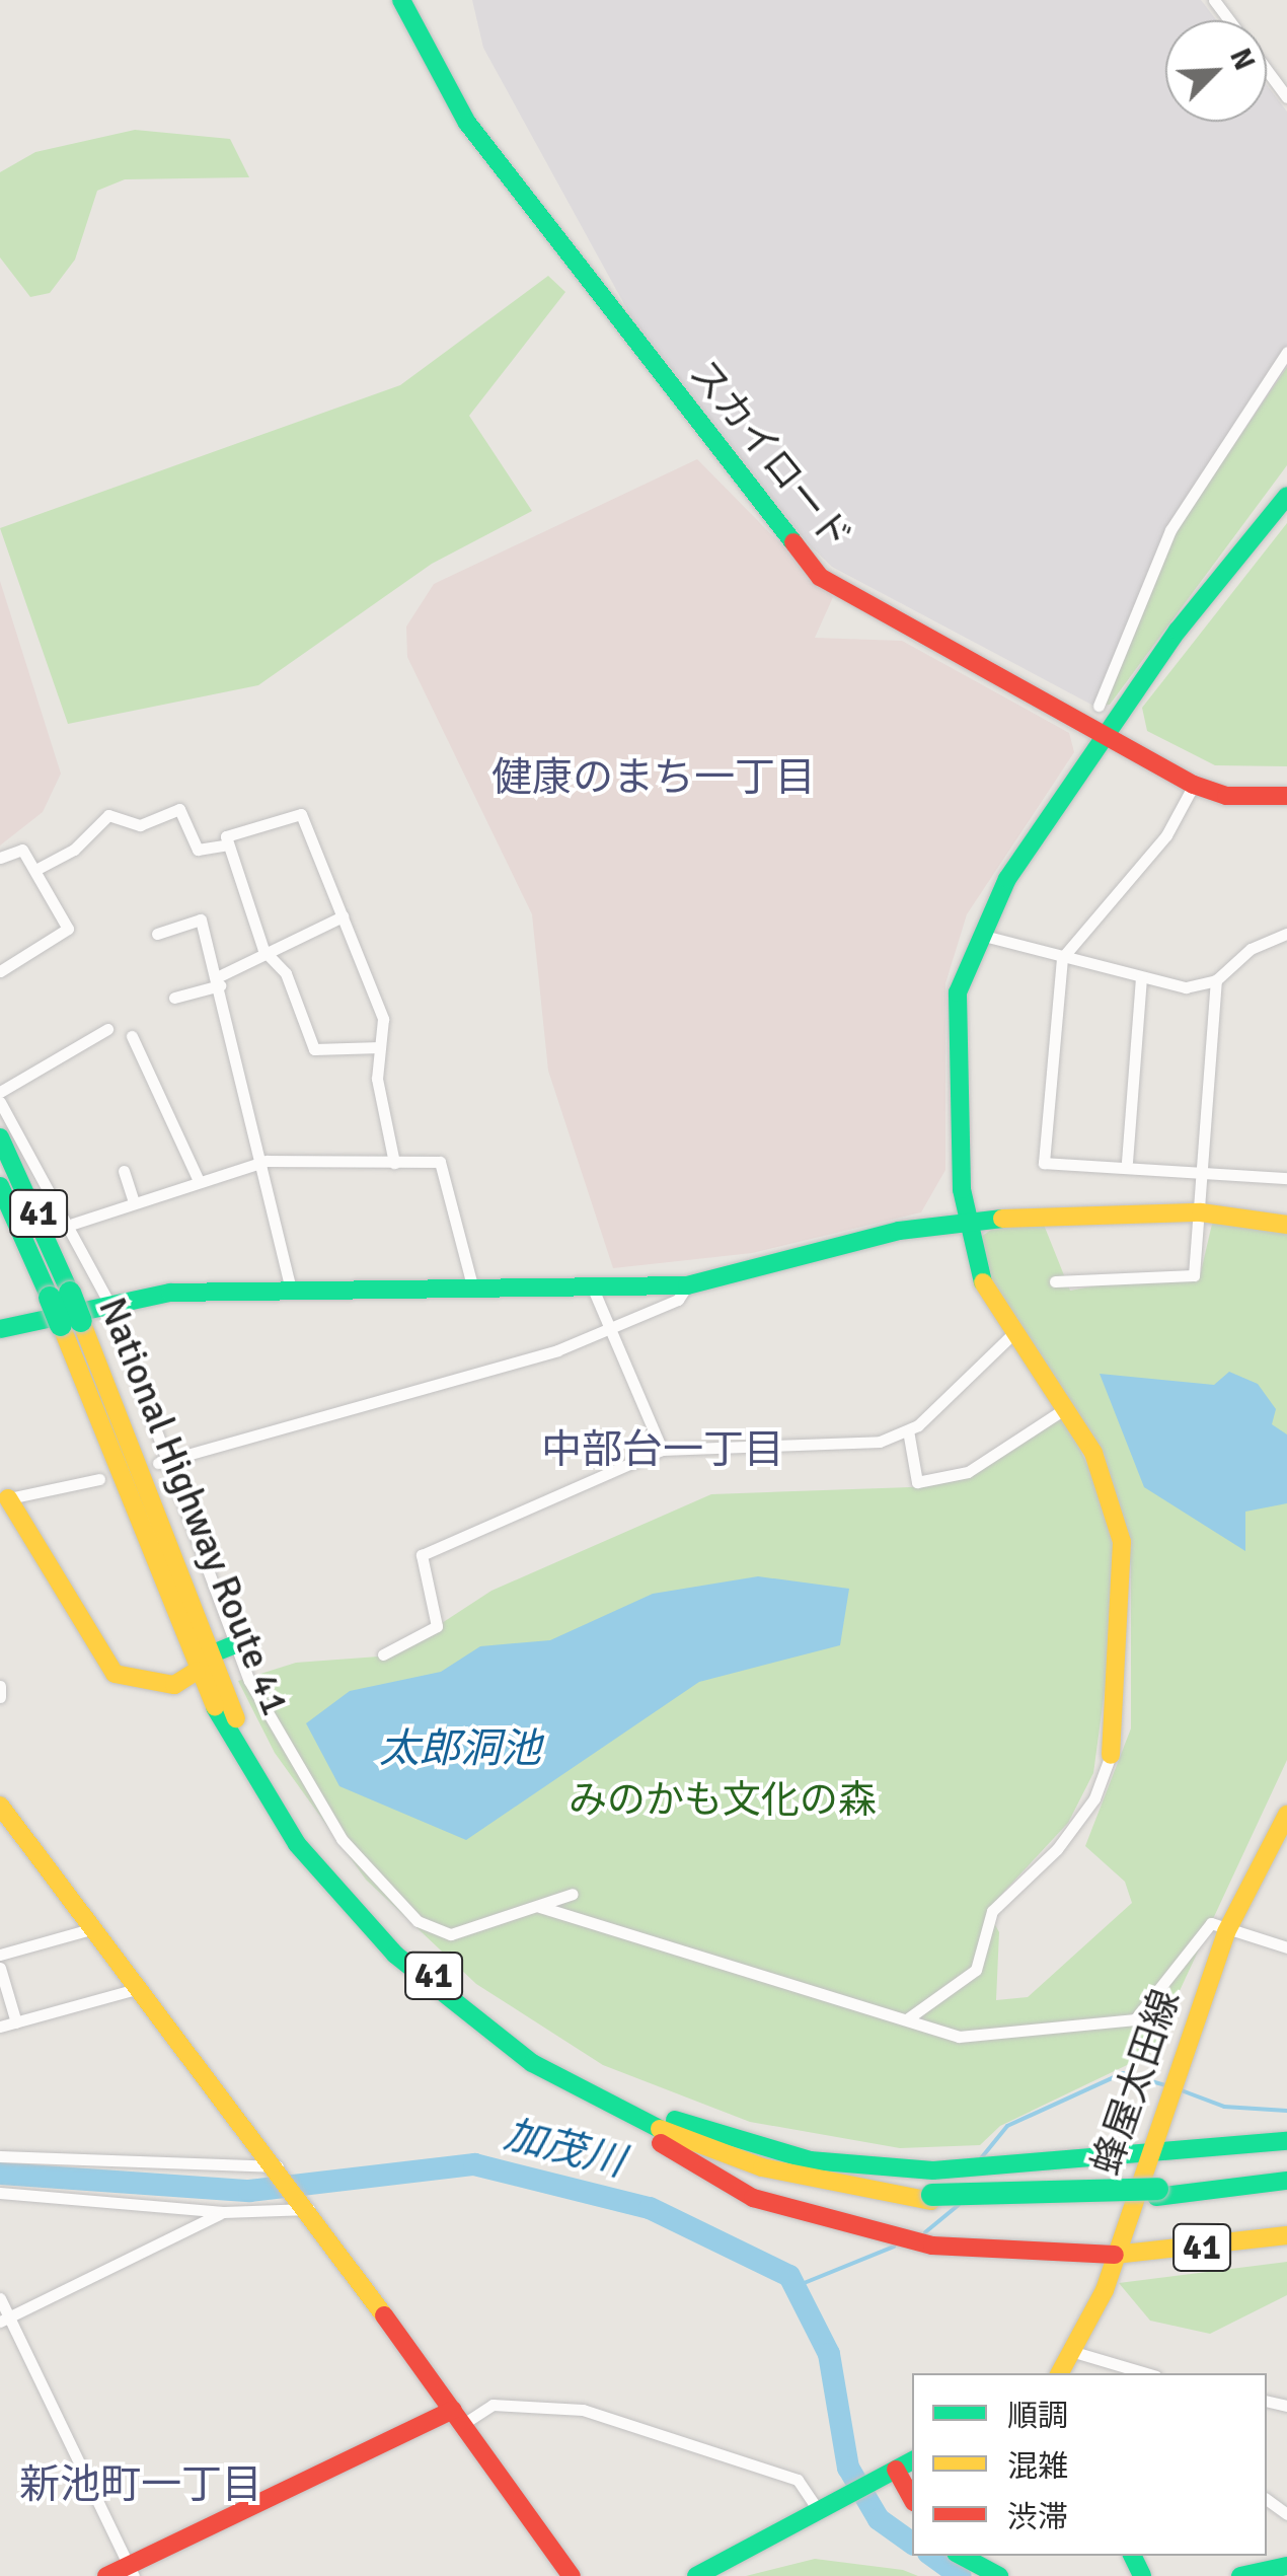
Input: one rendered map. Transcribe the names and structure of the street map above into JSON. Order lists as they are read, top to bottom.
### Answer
{
  "streets": {
    "main road": [
      "スカイロード",
      "41",
      "National Highway Route 41",
      "蜂屋太田線"
    ]
  },
  "crossings": [
    ["41", "National Highway Route 41"],
    ["41", "蜂屋太田線"]
  ],
  "districts": ["健康のまち一丁目", "中部台一丁目", "新池町一丁目"],
  "water": ["太郎洞池", "加茂川"],
  "parks": ["みのかも文化の森"],
  "legend": ["順調", "混雑", "渋滞"],
  "north": "top right"
}
